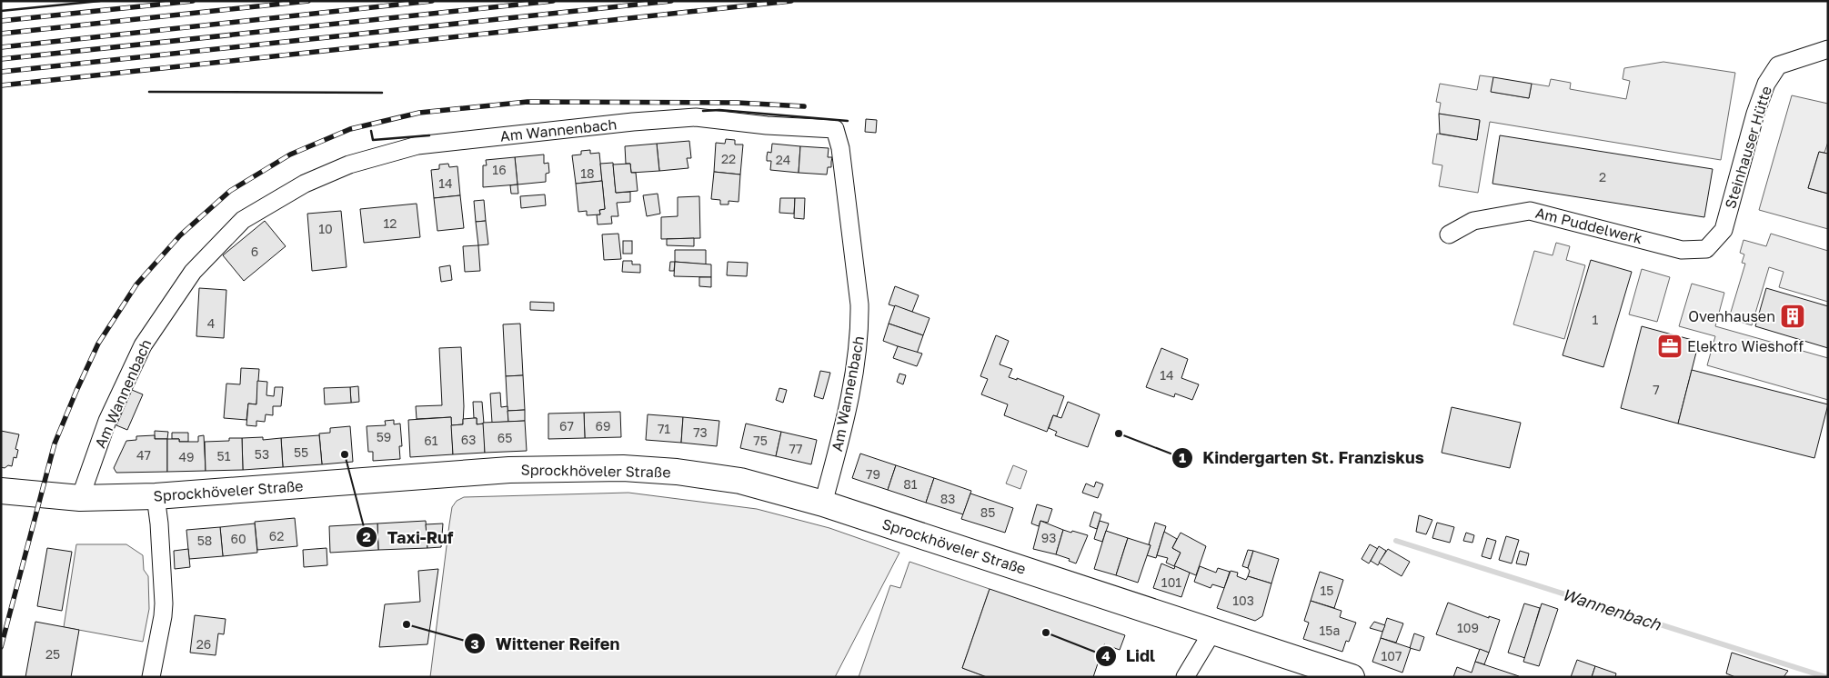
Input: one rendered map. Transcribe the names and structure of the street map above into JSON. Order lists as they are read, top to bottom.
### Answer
{
  "streets": {
    "main road": ["Sprockhöveler Straße"],
    "street": ["Am Wannenbach", "Steinhauser Hütte", "Am Puddelwerk"]
  },
  "crossings": [
    ["Am Wannenbach", "Sprockhöveler Straße"],
    ["Steinhauser Hütte", "Am Puddelwerk"]
  ],
  "water": ["Wannenbach"],
  "places": {
    "building": ["Ovenhausen"],
    "office": ["Elektro Wieshoff"],
    "other": [
      "Kindergarten St. Franziskus",
      "Taxi-Ruf",
      "Wittener Reifen",
      "Lidl"
    ]
  },
  "house_numbers": [
    "22",
    "24",
    "16",
    "18",
    "2",
    "14",
    "12",
    "10",
    "6",
    "1",
    "4",
    "14",
    "7",
    "67",
    "69",
    "71",
    "73",
    "59",
    "65",
    "63",
    "61",
    "75",
    "77",
    "55",
    "53",
    "47",
    "51",
    "49",
    "79",
    "81",
    "83",
    "85",
    "62",
    "93",
    "60",
    "58",
    "101",
    "15",
    "103",
    "109",
    "15a",
    "26",
    "25",
    "107"
  ]
}
